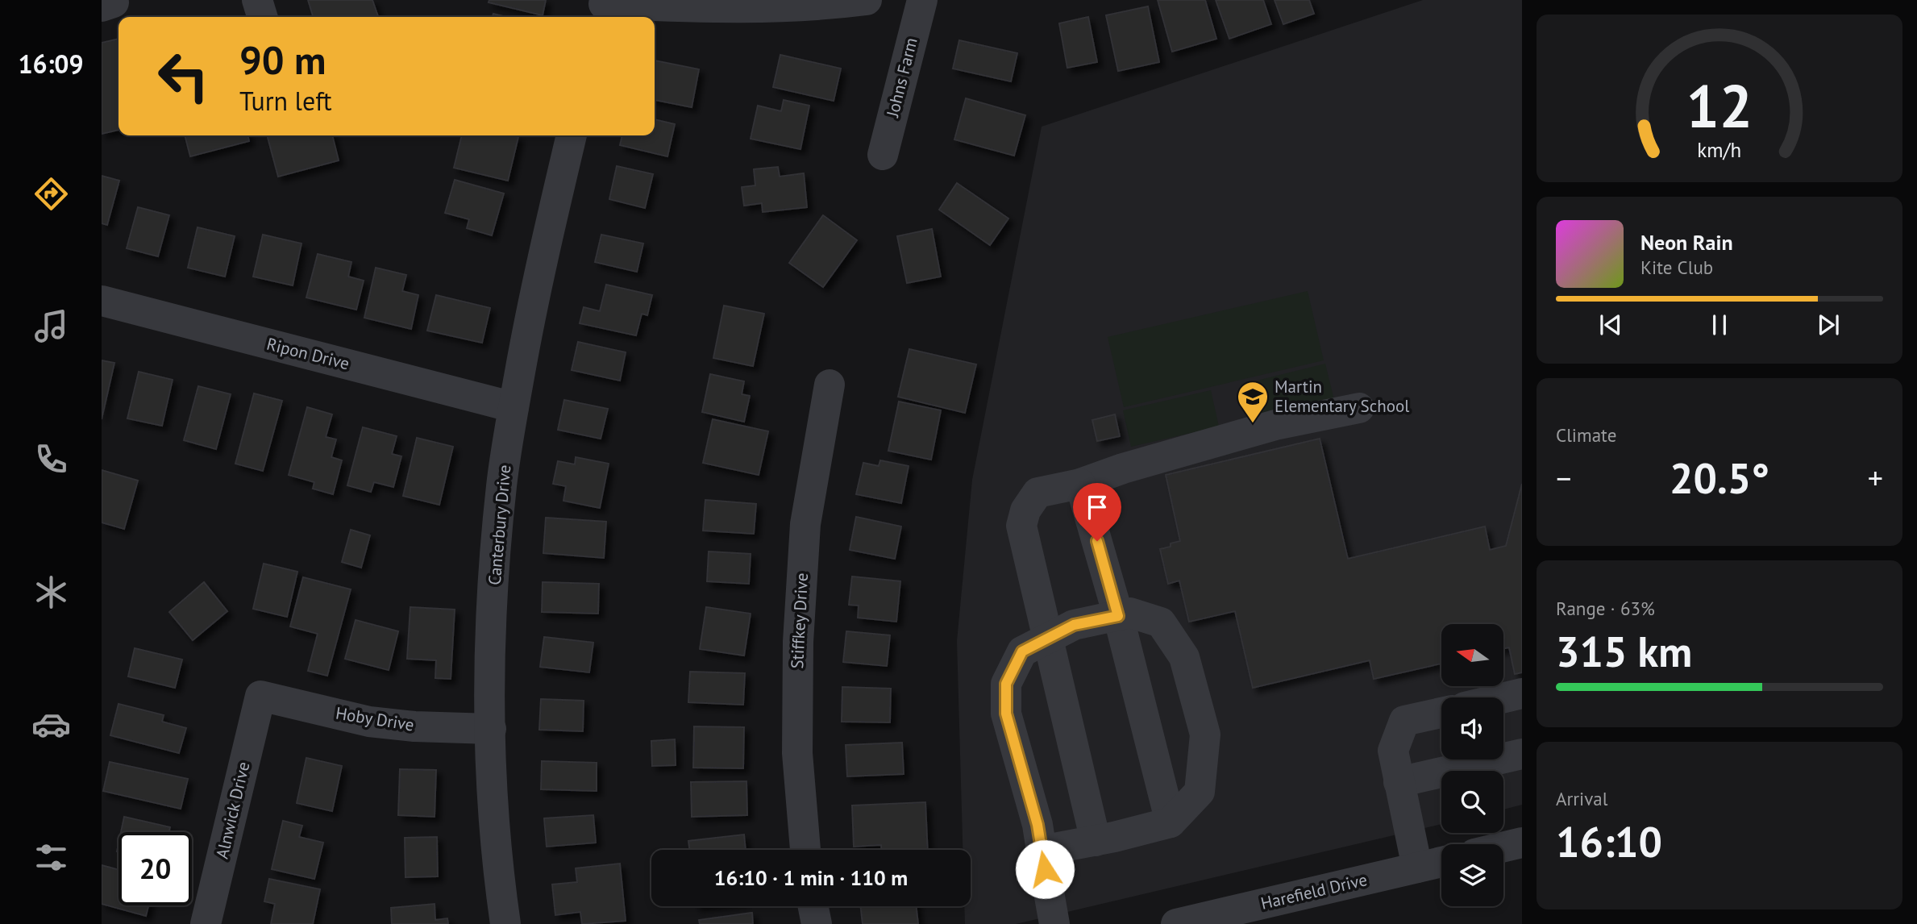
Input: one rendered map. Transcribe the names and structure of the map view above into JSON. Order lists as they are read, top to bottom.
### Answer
{
  "streets": {
    "street": [
      "Johns Farm",
      "Ripon Drive",
      "Canterbury Drive",
      "Stiffkey Drive",
      "Hoby Drive",
      "Alnwick Drive",
      "Harefield Drive"
    ]
  },
  "crossings": [
    ["Ripon Drive", "Canterbury Drive"],
    ["Canterbury Drive", "Hoby Drive"],
    ["Hoby Drive", "Alnwick Drive"]
  ],
  "places": {
    "school or university": ["Martin Elementary School"]
  },
  "north": "left",
  "page": {
    "tabs": "16:09",
    "turn": ["90 m", "Turn left"],
    "song": ["Neon Rain", "Kite Club"],
    "tile": [
      "Climate",
      ["Range · 63%", "315 km"],
      ["Arrival", "16:10"]
    ],
    "heat": ["−", "20.5°", "+"],
    "limit": "20",
    "trip": "16:10 · 1 min · 110 m",
    "gauge": ["12", "km/h"]
  }
}
